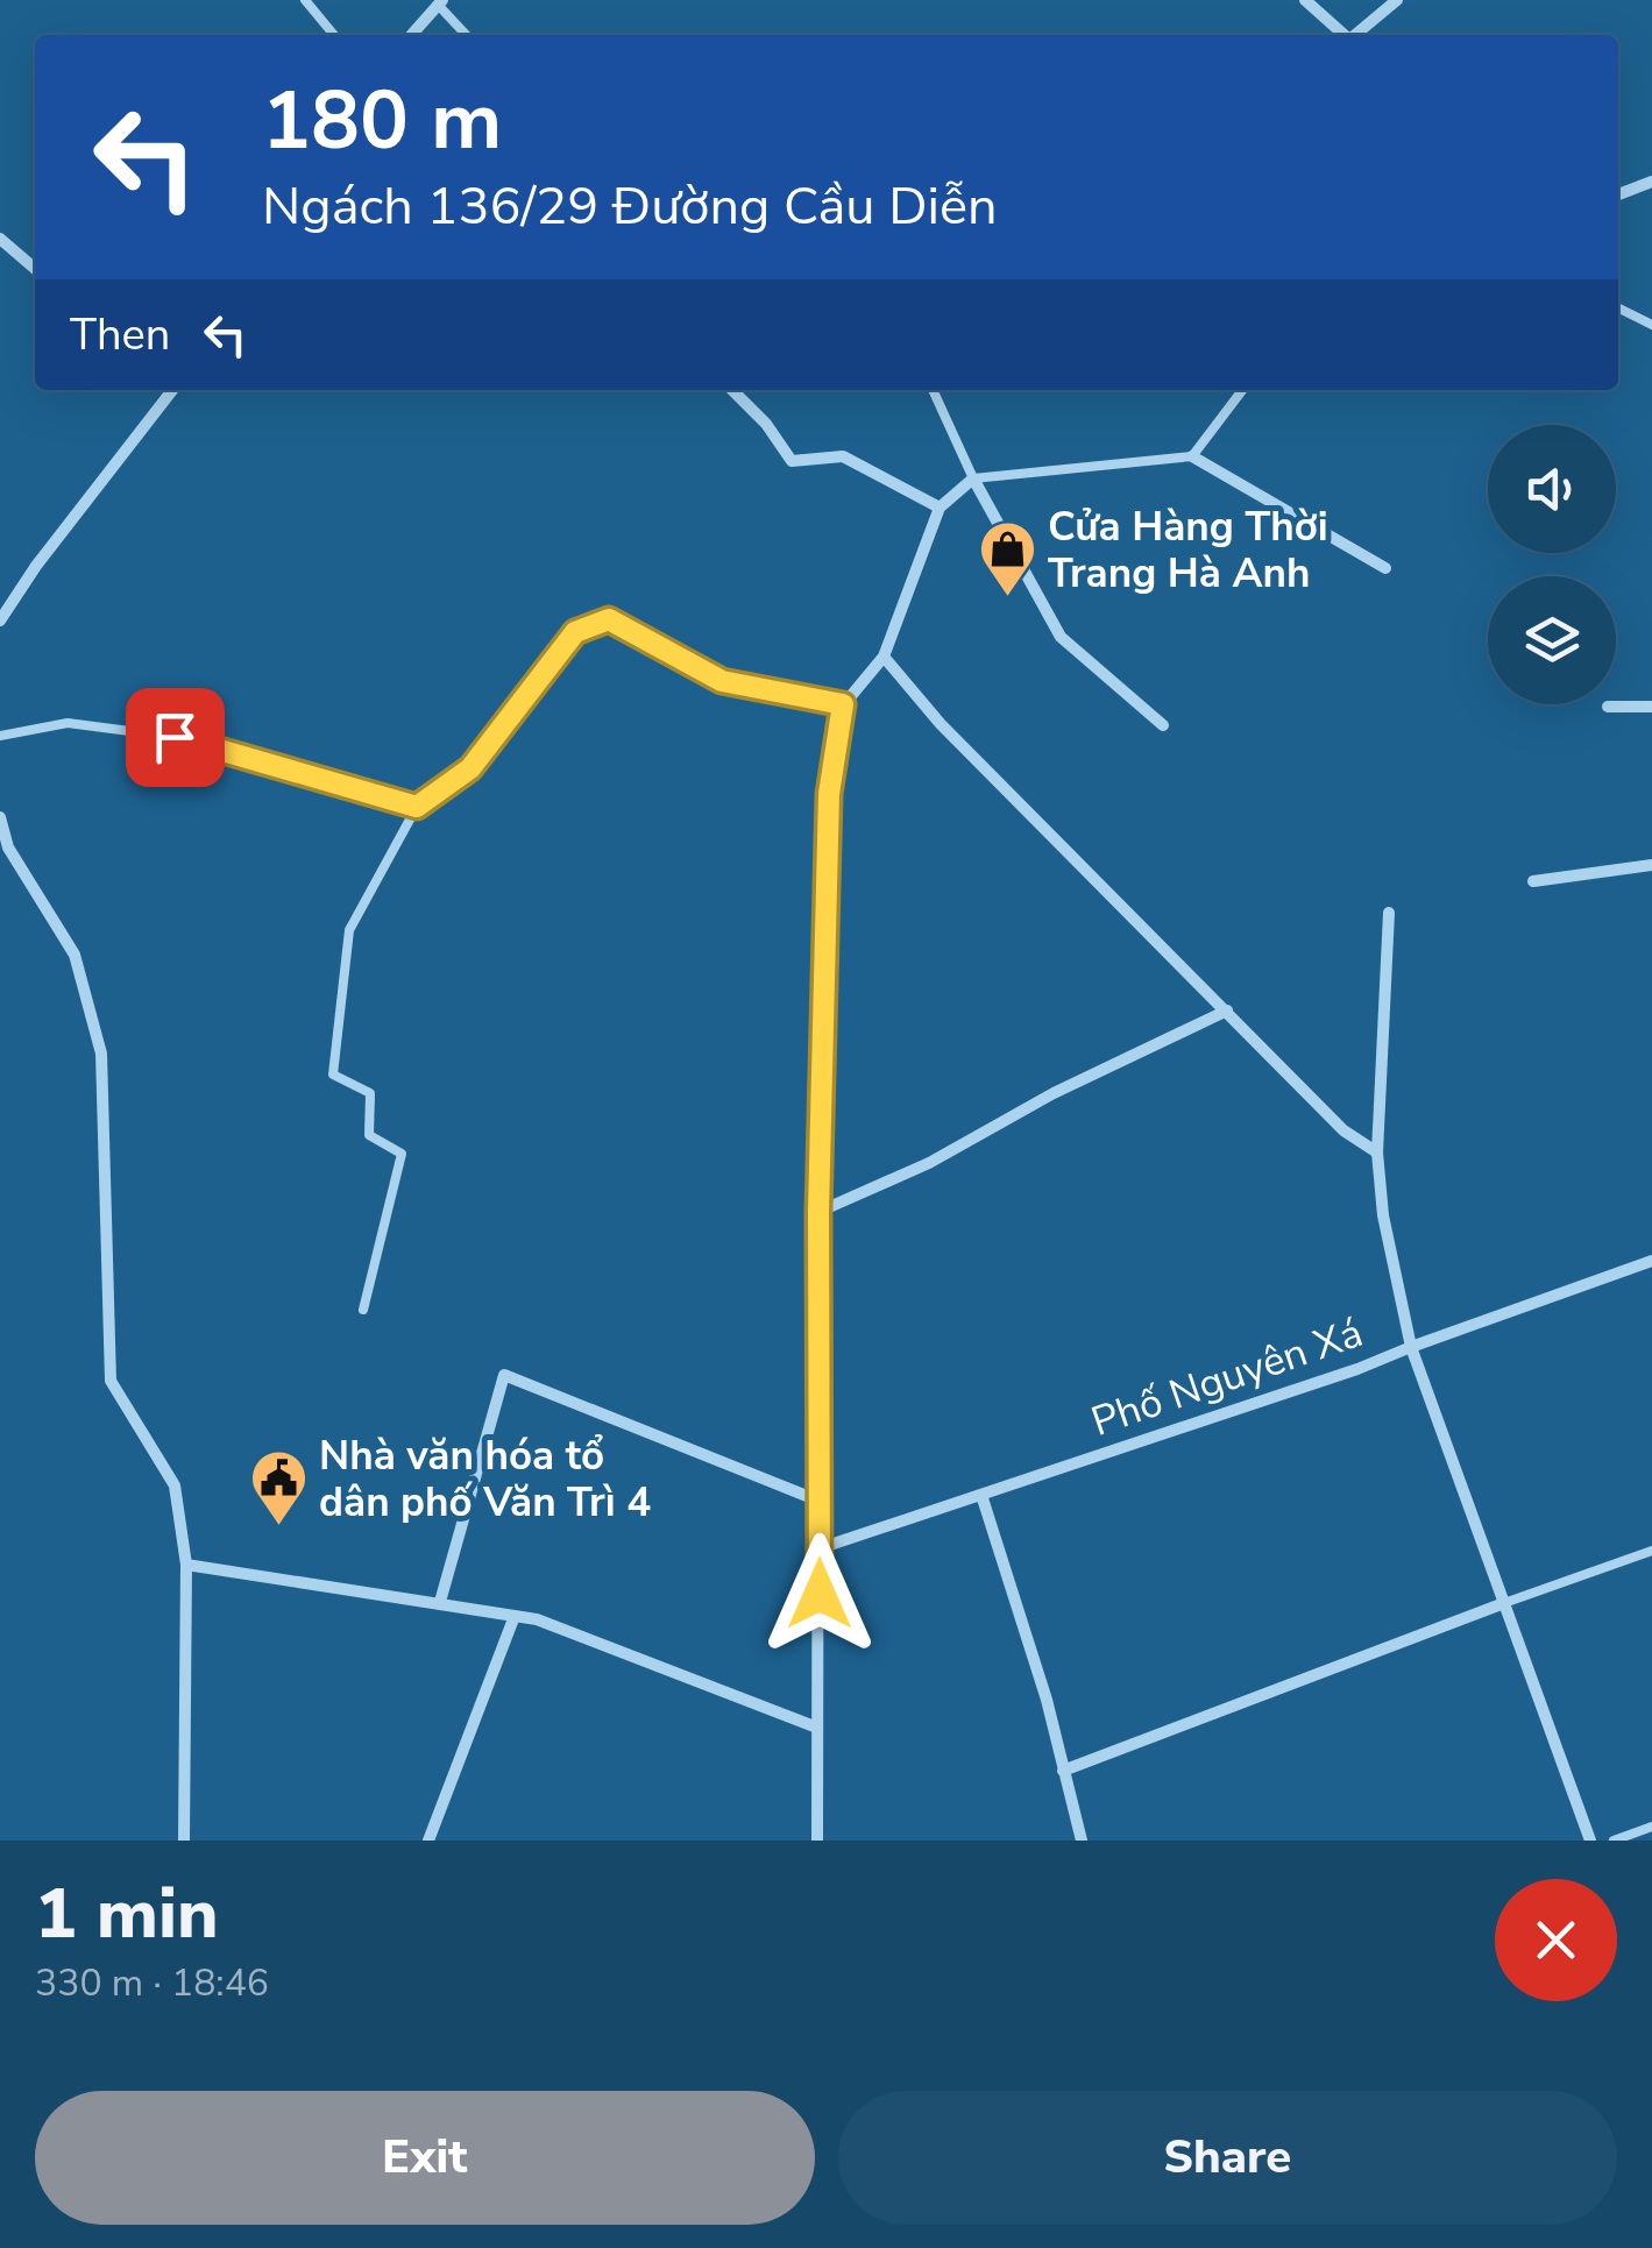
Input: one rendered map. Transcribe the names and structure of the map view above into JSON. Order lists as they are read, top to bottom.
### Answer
{
  "streets": {
    "street": ["Phố Nguyên Xá"]
  },
  "places": {
    "shop": ["Cửa Hàng Thời Trang Hà Anh"],
    "public building": ["Nhà văn hóa tổ dân phố Văn Trì 4"]
  },
  "page": {
    "turn": ["180 m", "Ngách 136/29 Đường Cầu Diễn"],
    "then": "Then",
    "heading": ["1 min", "330 m · 18:46"],
    "buttons": ["Exit", "Share"]
  }
}
